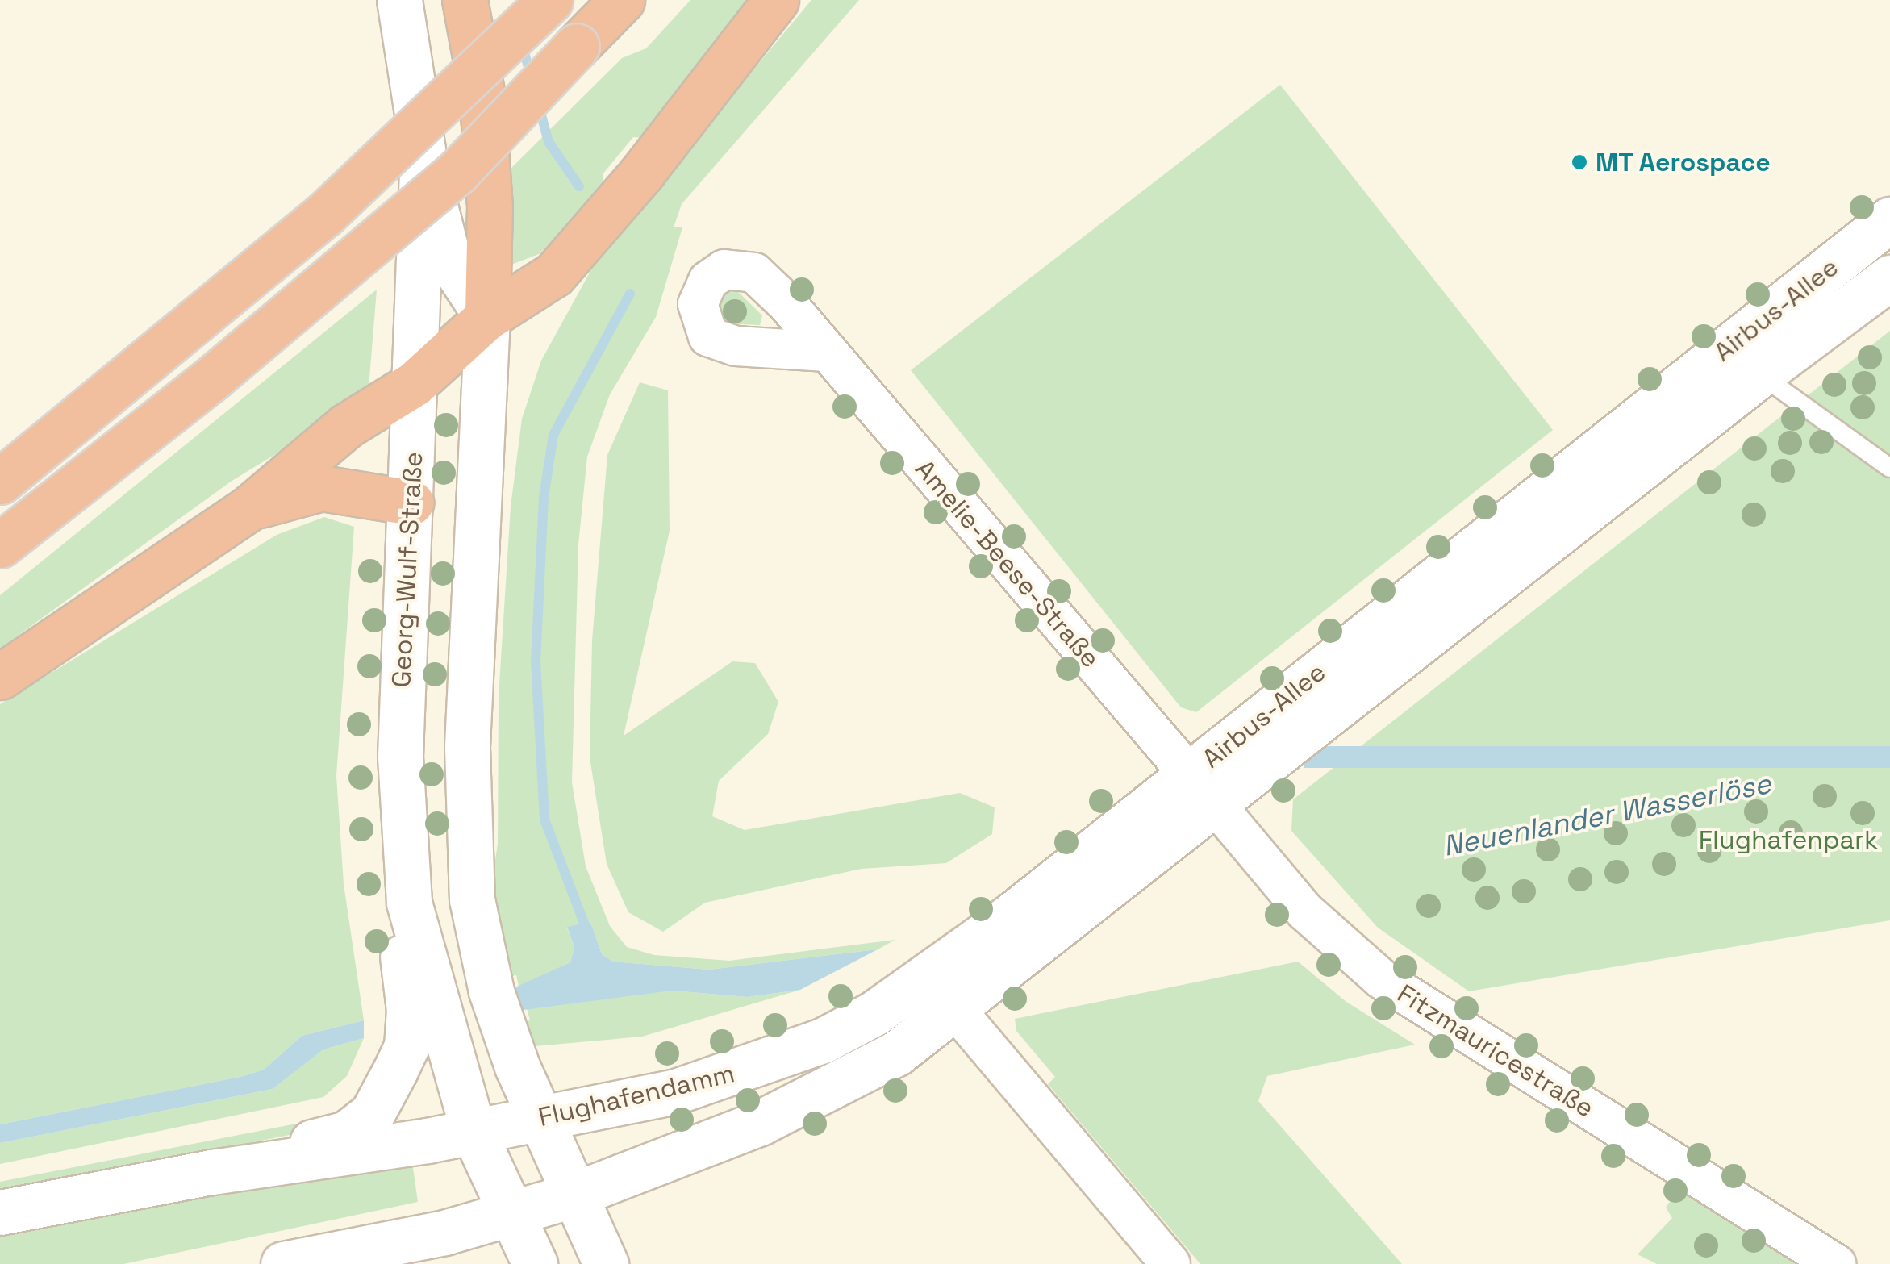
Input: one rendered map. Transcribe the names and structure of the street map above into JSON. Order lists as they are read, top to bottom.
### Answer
{
  "streets": {
    "main road": ["Airbus-Allee", "Georg-Wulf-Straße", "Flughafendamm"],
    "street": ["Amelie-Beese-Straße", "Fitzmauricestraße"]
  },
  "crossings": [
    ["Airbus-Allee", "Amelie-Beese-Straße"],
    ["Airbus-Allee", "Fitzmauricestraße"],
    ["Airbus-Allee", "Flughafendamm"],
    ["Amelie-Beese-Straße", "Fitzmauricestraße"],
    ["Amelie-Beese-Straße", "Flughafendamm"],
    ["Georg-Wulf-Straße", "Flughafendamm"],
    ["Fitzmauricestraße", "Flughafendamm"]
  ],
  "water": ["Neuenlander Wasserlöse"],
  "parks": ["Flughafenpark"],
  "places": ["MT Aerospace"]
}
